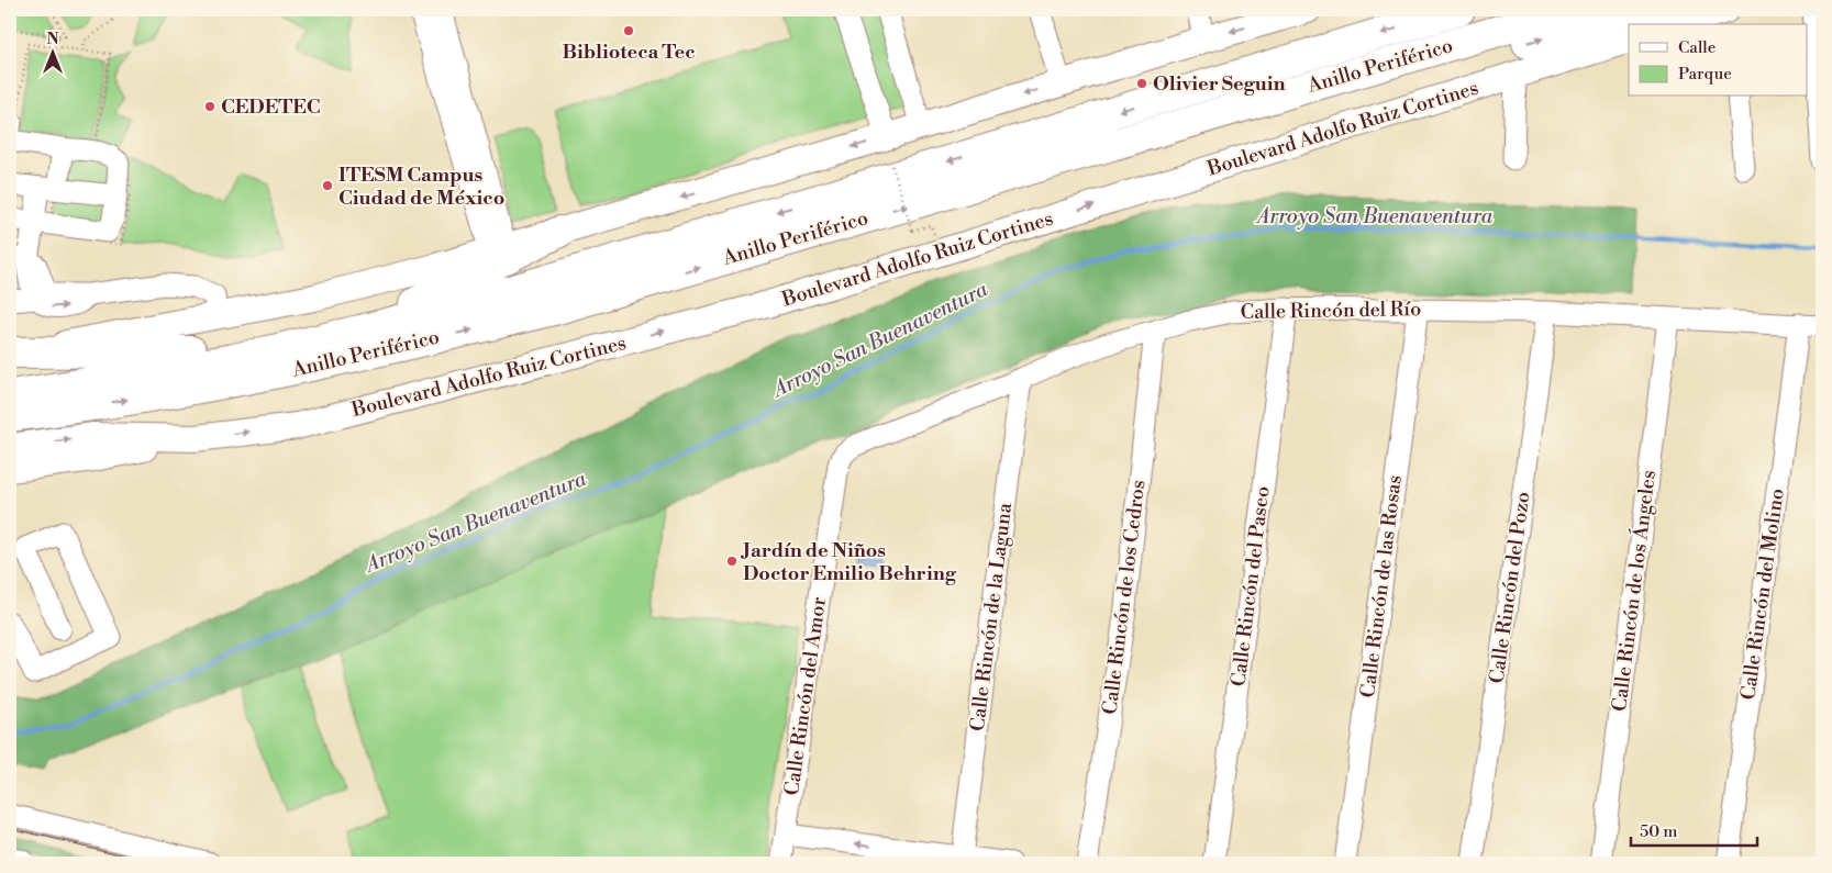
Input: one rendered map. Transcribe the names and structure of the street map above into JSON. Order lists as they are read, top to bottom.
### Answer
{
  "streets": {
    "highway": ["Anillo Periférico"],
    "main road": ["Boulevard Adolfo Ruiz Cortines"],
    "street": [
      "Calle Rincón del Río",
      "Calle Rincón del Paseo",
      "Calle Rincón de las Rosas",
      "Calle Rincón del Pozo",
      "Calle Rincón de los Ángeles",
      "Calle Rincón del Molino",
      "Calle Rincón de los Cedros",
      "Calle Rincón de la Laguna",
      "Calle Rincón del Amor"
    ]
  },
  "crossings": [
    ["Calle Rincón del Río", "Calle Rincón del Paseo"],
    ["Calle Rincón del Río", "Calle Rincón de las Rosas"],
    ["Calle Rincón del Río", "Calle Rincón del Pozo"],
    ["Calle Rincón del Río", "Calle Rincón de los Ángeles"],
    ["Calle Rincón del Río", "Calle Rincón del Molino"],
    ["Calle Rincón del Río", "Calle Rincón de los Cedros"],
    ["Calle Rincón del Río", "Calle Rincón de la Laguna"],
    ["Calle Rincón del Río", "Calle Rincón del Amor"]
  ],
  "water": ["Arroyo San Buenaventura"],
  "places": [
    "Biblioteca Tec",
    "Olivier Seguin",
    "CEDETEC",
    "ITESM Campus Ciudad de México",
    "Jardín de Niños Doctor Emilio Behring"
  ],
  "legend": ["Calle", "Parque"],
  "scale_bar": "50 m",
  "north": "top"
}
